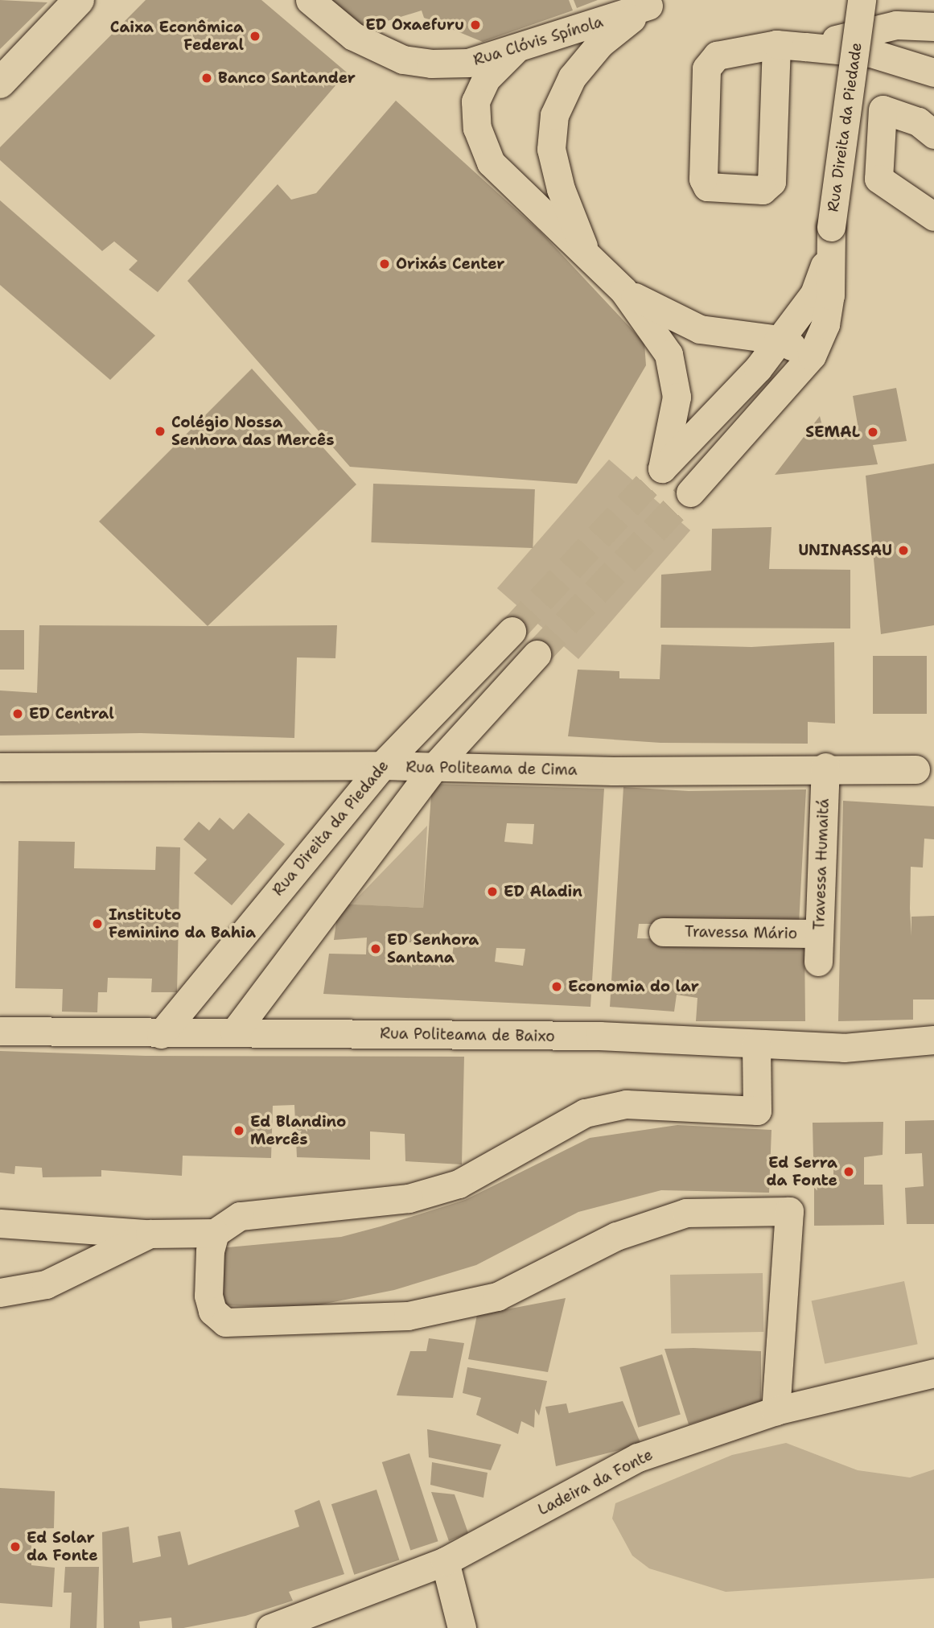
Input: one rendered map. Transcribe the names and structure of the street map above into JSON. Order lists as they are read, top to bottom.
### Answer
{
  "streets": {
    "street": [
      "Rua Clóvis Spínola",
      "Rua Direita da Piedade",
      "Rua Politeama de Cima",
      "Travessa Humaitá",
      "Travessa Mário",
      "Rua Politeama de Baixo",
      "Ladeira da Fonte"
    ]
  },
  "crossings": [
    ["Rua Direita da Piedade", "Rua Politeama de Cima"],
    ["Rua Direita da Piedade", "Rua Politeama de Baixo"],
    ["Rua Politeama de Cima", "Travessa Humaitá"],
    ["Travessa Humaitá", "Travessa Mário"]
  ],
  "places": [
    "ED Oxaefuru",
    "Caixa Econômica Federal",
    "Banco Santander",
    "Orixás Center",
    "Colégio Nossa Senhora das Mercês",
    "SEMAL",
    "UNINASSAU",
    "ED Central",
    "ED Aladin",
    "Instituto Feminino da Bahia",
    "ED Senhora Santana",
    "Economia do lar",
    "Ed Blandino Mercês",
    "Ed Serra da Fonte",
    "Ed Solar da Fonte"
  ]
}
